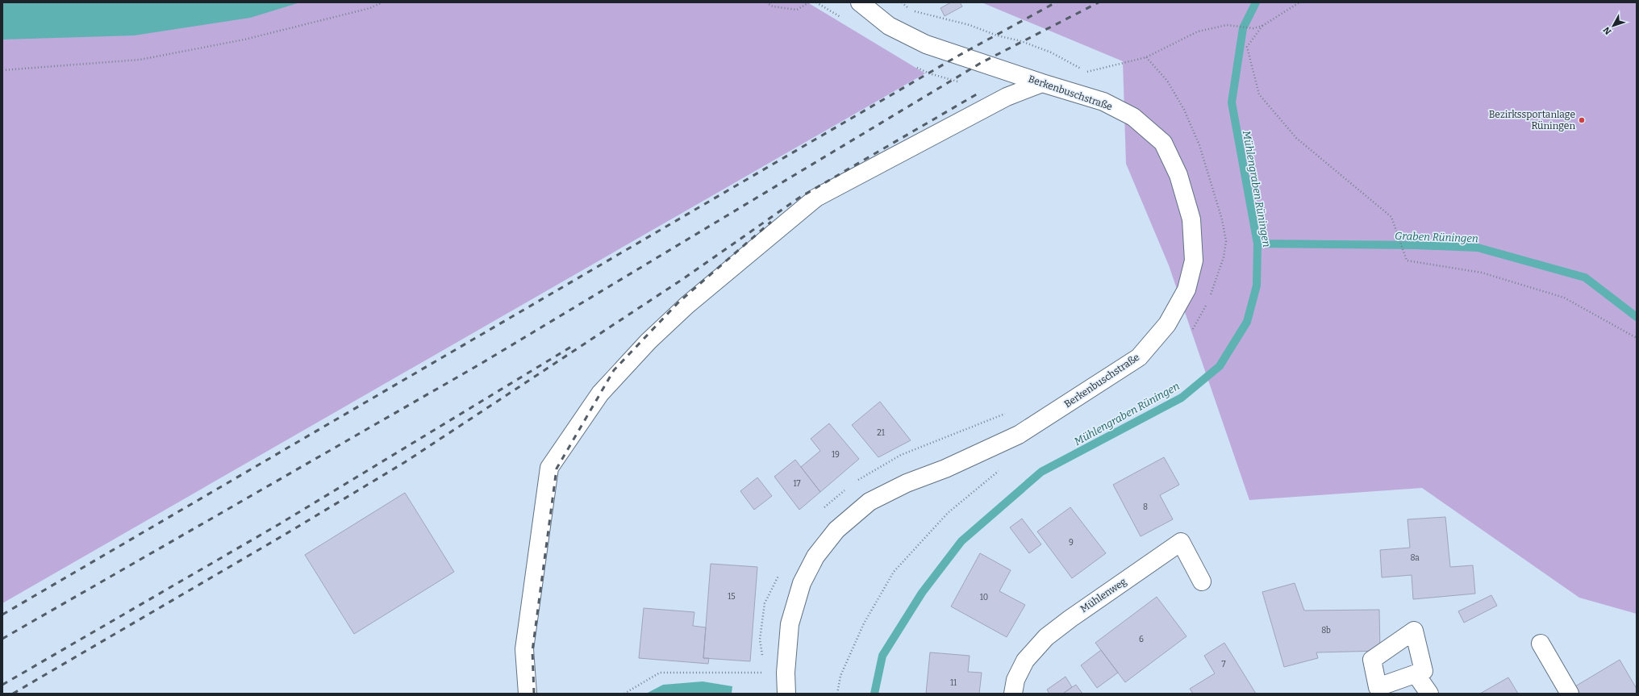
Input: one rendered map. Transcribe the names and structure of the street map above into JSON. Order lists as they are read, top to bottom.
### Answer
{
  "streets": {
    "street": ["Berkenbuschstraße", "Mühlenweg"]
  },
  "water": ["Mühlengraben Rüningen", "Graben Rüningen"],
  "places": ["Bezirkssportanlage Rüningen"],
  "house_numbers": [
    "21",
    "19",
    "17",
    "8",
    "9",
    "8a",
    "15",
    "10",
    "8b",
    "6",
    "7",
    "11"
  ],
  "north": "bottom left"
}
